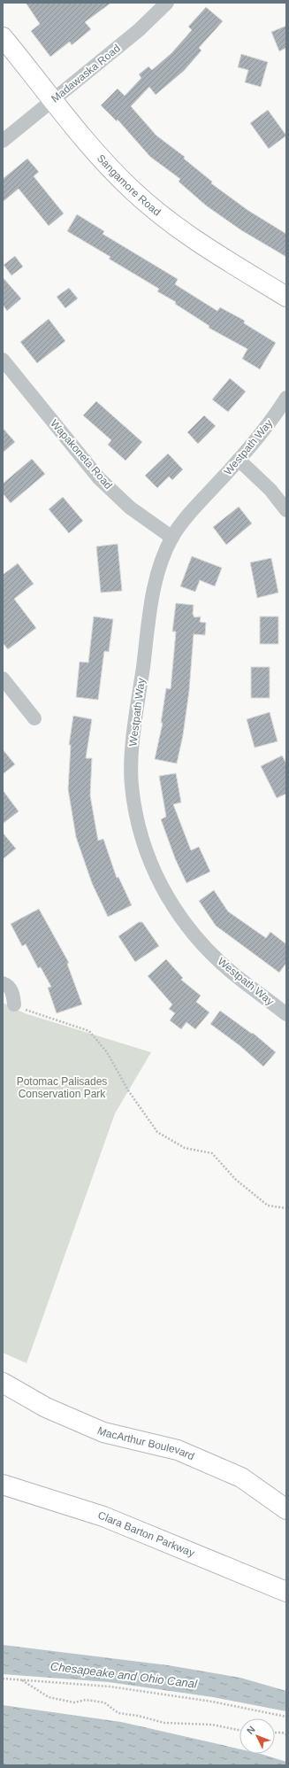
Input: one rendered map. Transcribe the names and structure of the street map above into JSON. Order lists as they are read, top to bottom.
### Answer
{
  "streets": {
    "main road": ["Sangamore Road", "MacArthur Boulevard", "Clara Barton Parkway"],
    "street": ["Madawaska Road", "Westpath Way", "Wapakoneta Road"]
  },
  "crossings": [
    ["Madawaska Road", "Sangamore Road"],
    ["Westpath Way", "Wapakoneta Road"]
  ],
  "water": ["Chesapeake and Ohio Canal"],
  "parks": ["Potomac Palisades Conservation Park"],
  "north": "top left"
}
